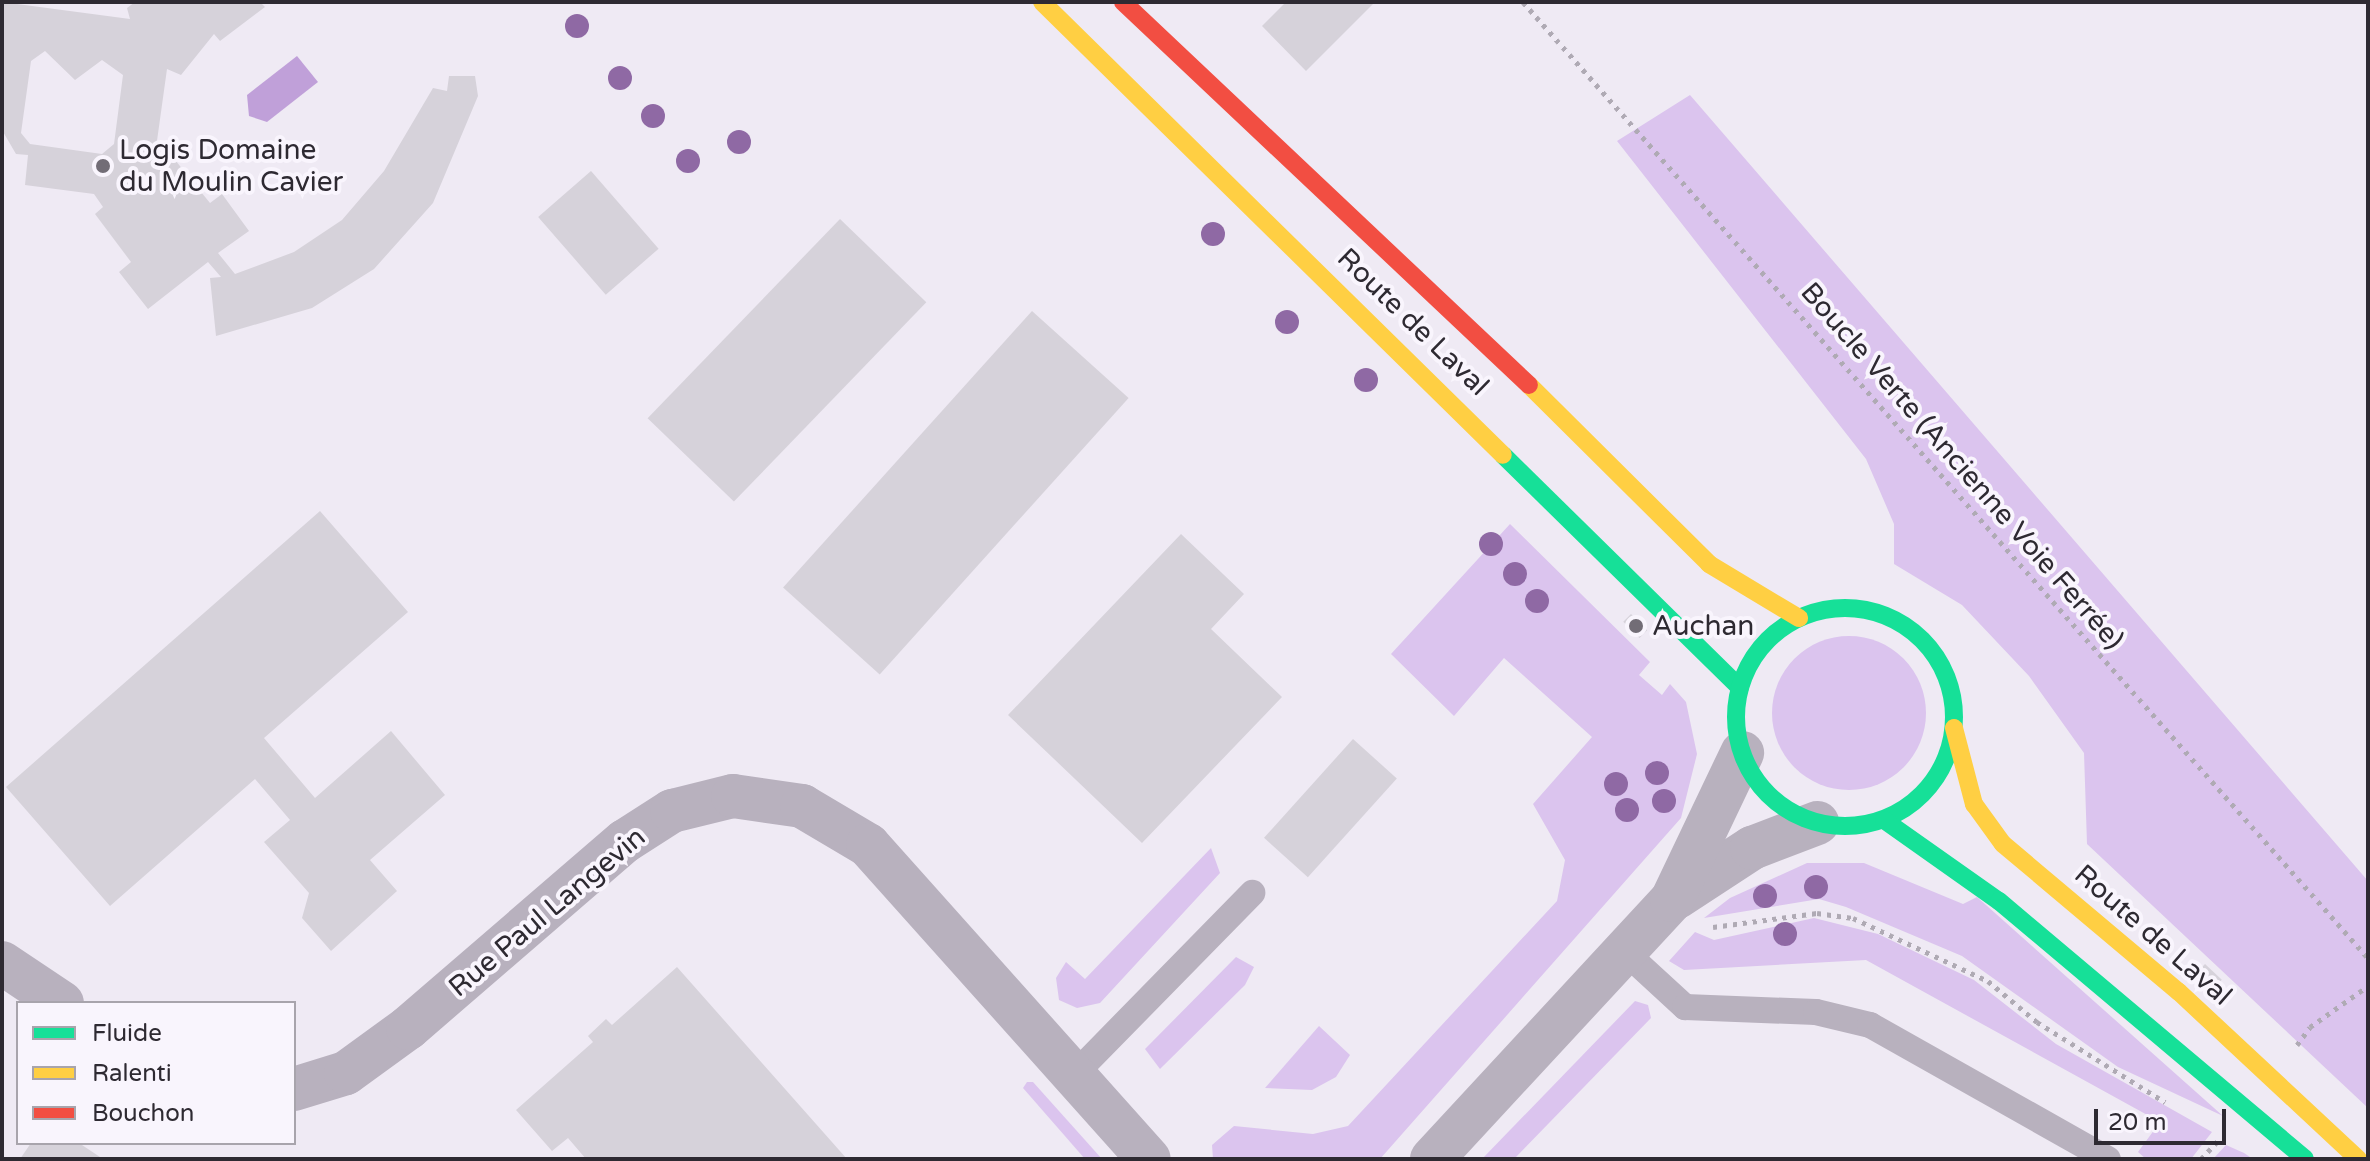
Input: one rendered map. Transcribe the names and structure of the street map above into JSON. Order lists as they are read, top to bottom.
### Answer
{
  "streets": {
    "main road": ["Route de Laval"],
    "street": ["Rue Paul Langevin"],
    "path": ["Boucle Verte (Ancienne Voie Ferrée)"]
  },
  "places": ["Logis Domaine du Moulin Cavier", "Auchan"],
  "legend": ["Fluide", "Ralenti", "Bouchon"],
  "scale_bar": "20 m"
}
